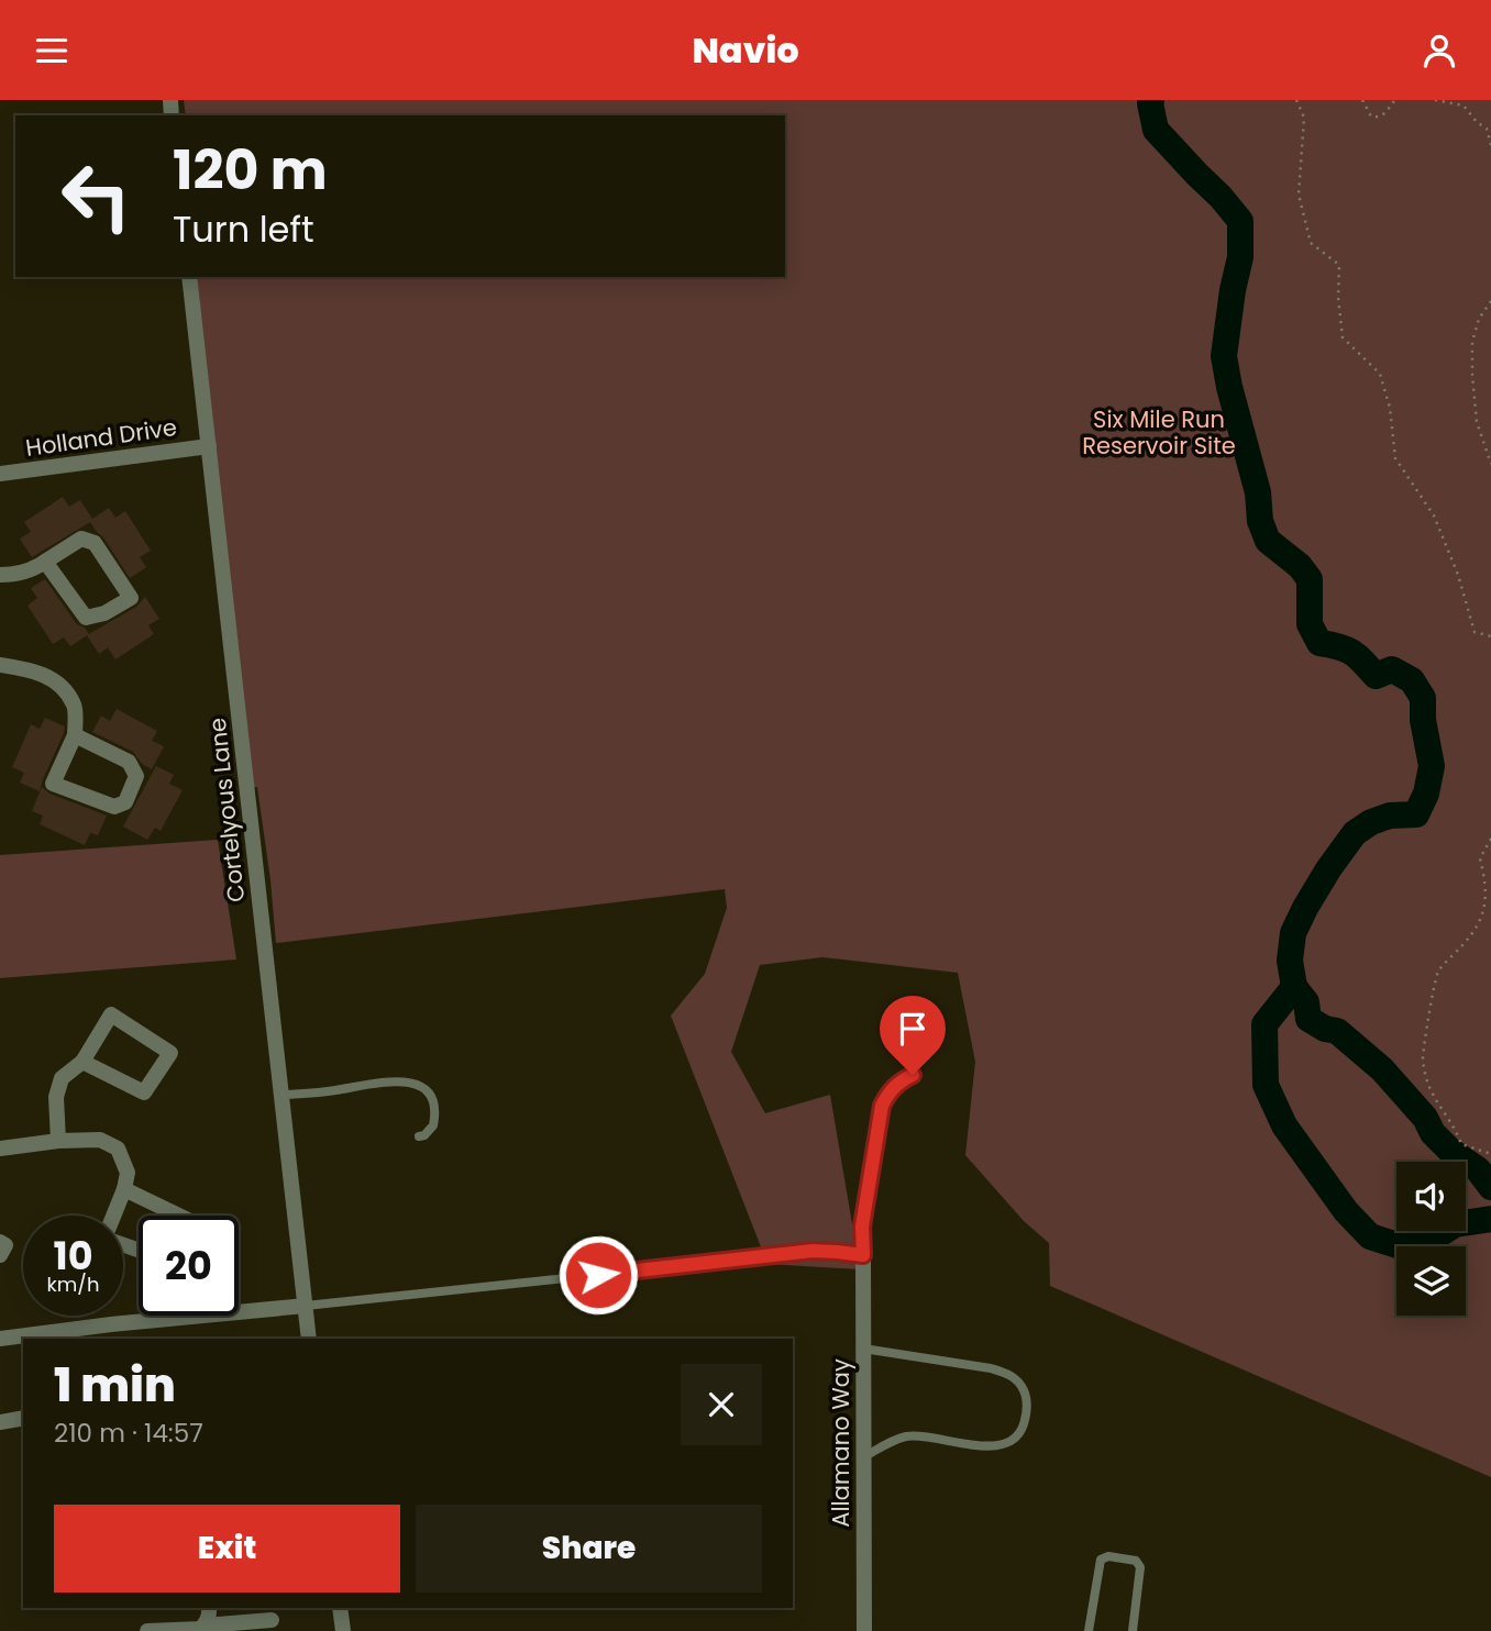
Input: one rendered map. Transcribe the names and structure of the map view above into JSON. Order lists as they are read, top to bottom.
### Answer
{
  "streets": {
    "street": ["Holland Drive", "Cortelyous Lane", "Allamano Way"]
  },
  "crossings": [
    ["Holland Drive", "Cortelyous Lane"]
  ],
  "parks": ["Six Mile Run Reservoir Site"],
  "page": {
    "header": "Navio",
    "turn": ["120 m", "Turn left"],
    "speed": "10 km/h",
    "limit": "20",
    "heading": ["1 min", "210 m · 14:57"],
    "buttons": ["Exit", "Share"]
  }
}
